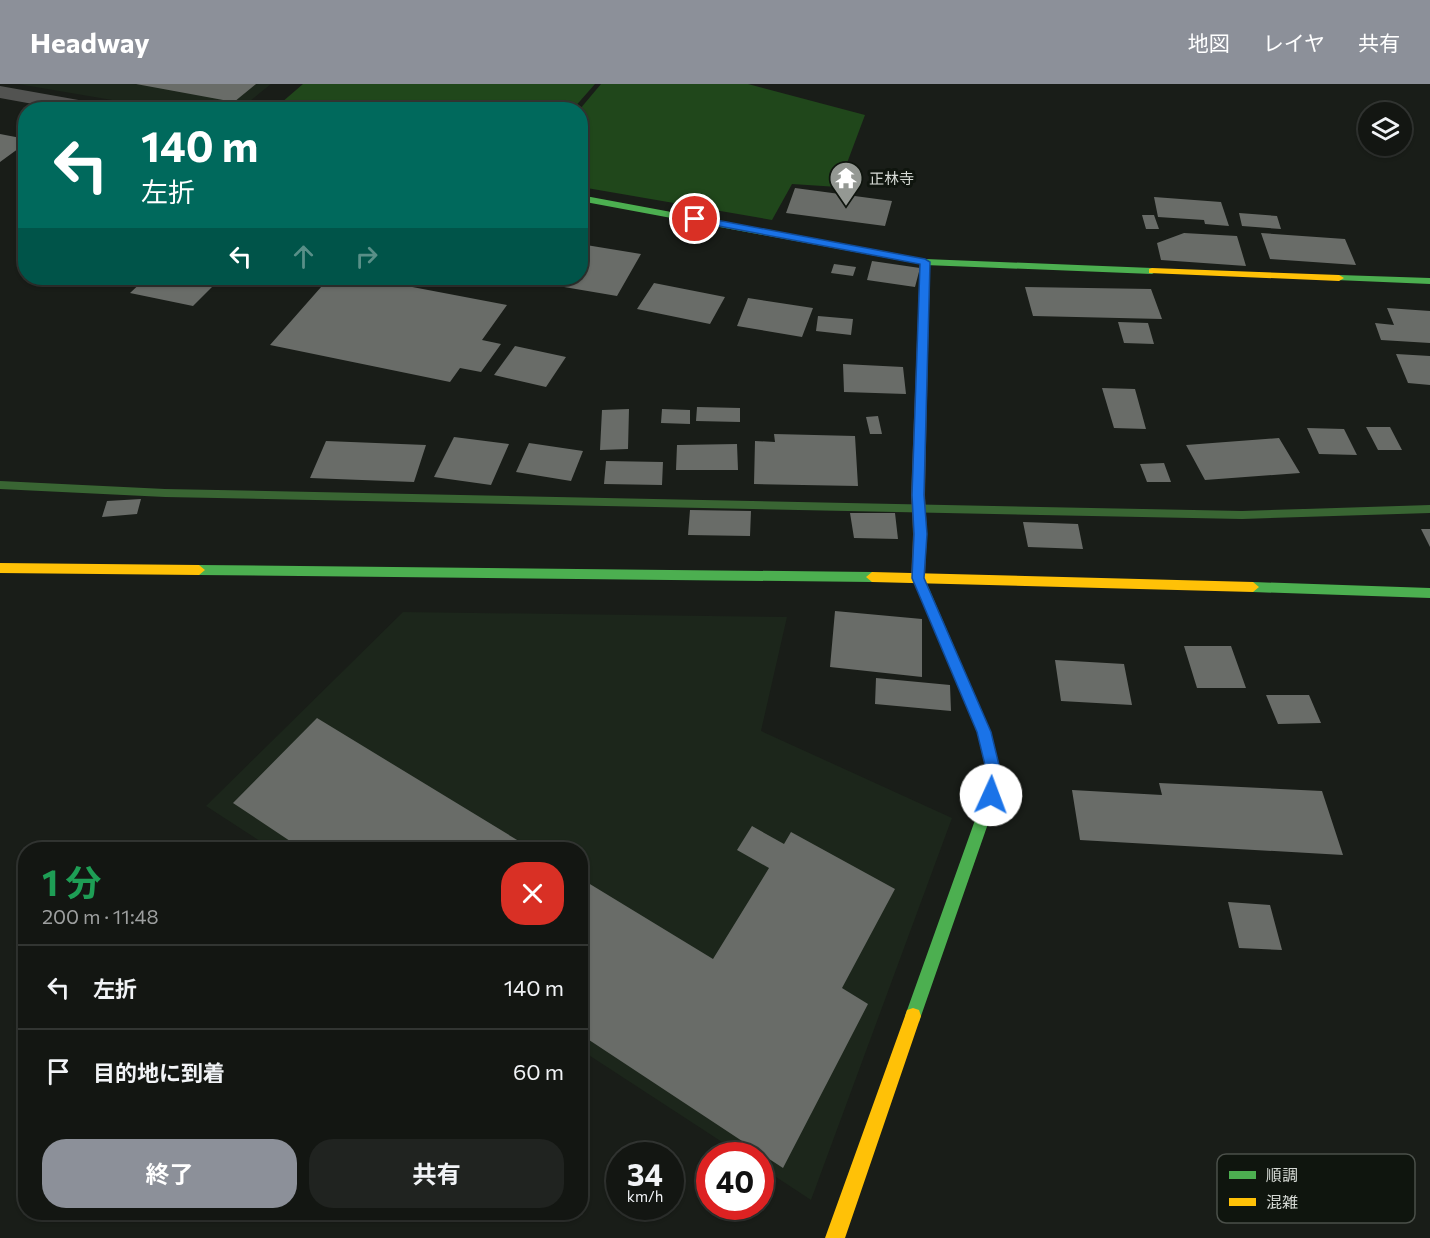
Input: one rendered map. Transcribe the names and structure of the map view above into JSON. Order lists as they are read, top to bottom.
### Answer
{
  "places": {
    "temple": ["正林寺"]
  },
  "legend": ["順調", "混雑"],
  "page": {
    "header": "Headway",
    "nav": ["地図", "レイヤ", "共有"],
    "turn": ["140 m", "左折"],
    "heading": ["1 分", "200 m · 11:48"],
    "list": [
      {
        "name": "左折",
        "value": "140 m"
      },
      {
        "name": "目的地に到着",
        "value": "60 m"
      }
    ],
    "buttons": ["終了", "共有"],
    "speed": "34 km/h",
    "limit": "40"
  }
}
